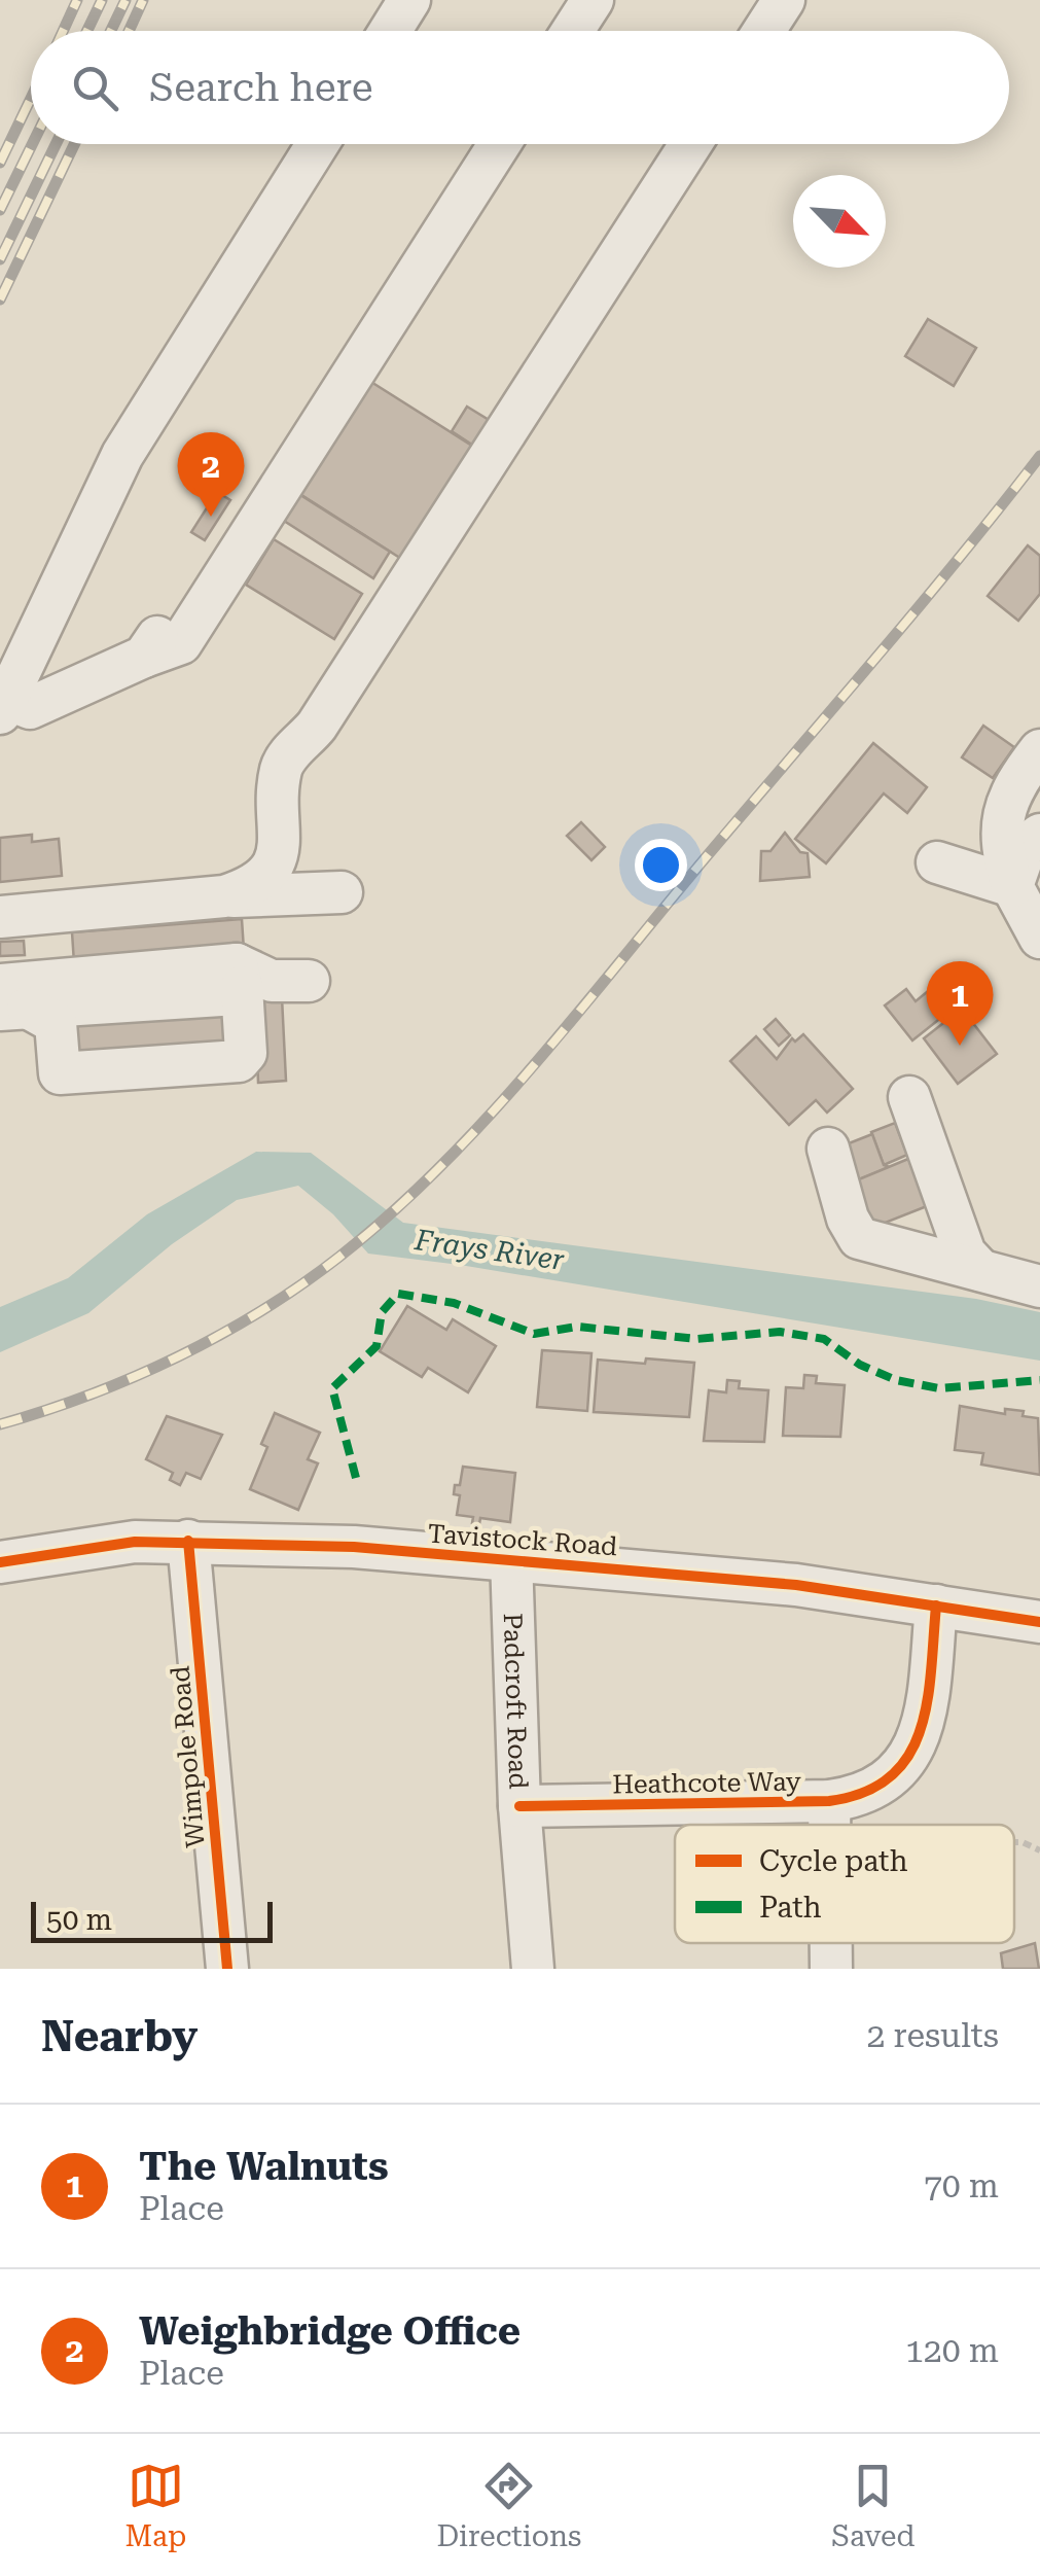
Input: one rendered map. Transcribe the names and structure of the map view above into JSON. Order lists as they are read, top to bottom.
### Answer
{
  "streets": {
    "street": [
      "Tavistock Road",
      "Padcroft Road",
      "Wimpole Road",
      "Heathcote Way"
    ]
  },
  "crossings": [
    ["Tavistock Road", "Padcroft Road"],
    ["Tavistock Road", "Wimpole Road"],
    ["Tavistock Road", "Heathcote Way"],
    ["Padcroft Road", "Heathcote Way"]
  ],
  "water": ["Frays River"],
  "legend": ["Cycle path", "Path"],
  "scale_bar": "50 m",
  "north": "bottom right",
  "page": {
    "search": "Search here",
    "pins": ["2", "1"],
    "scale": "50 m",
    "heading": ["Nearby", "2 results"],
    "list": [
      {
        "mark": "1",
        "name": "The Walnuts",
        "note": "Place",
        "value": "70 m"
      },
      {
        "mark": "2",
        "name": "Weighbridge Office",
        "note": "Place",
        "value": "120 m"
      }
    ],
    "nav": ["Map", "Directions", "Saved"]
  }
}
